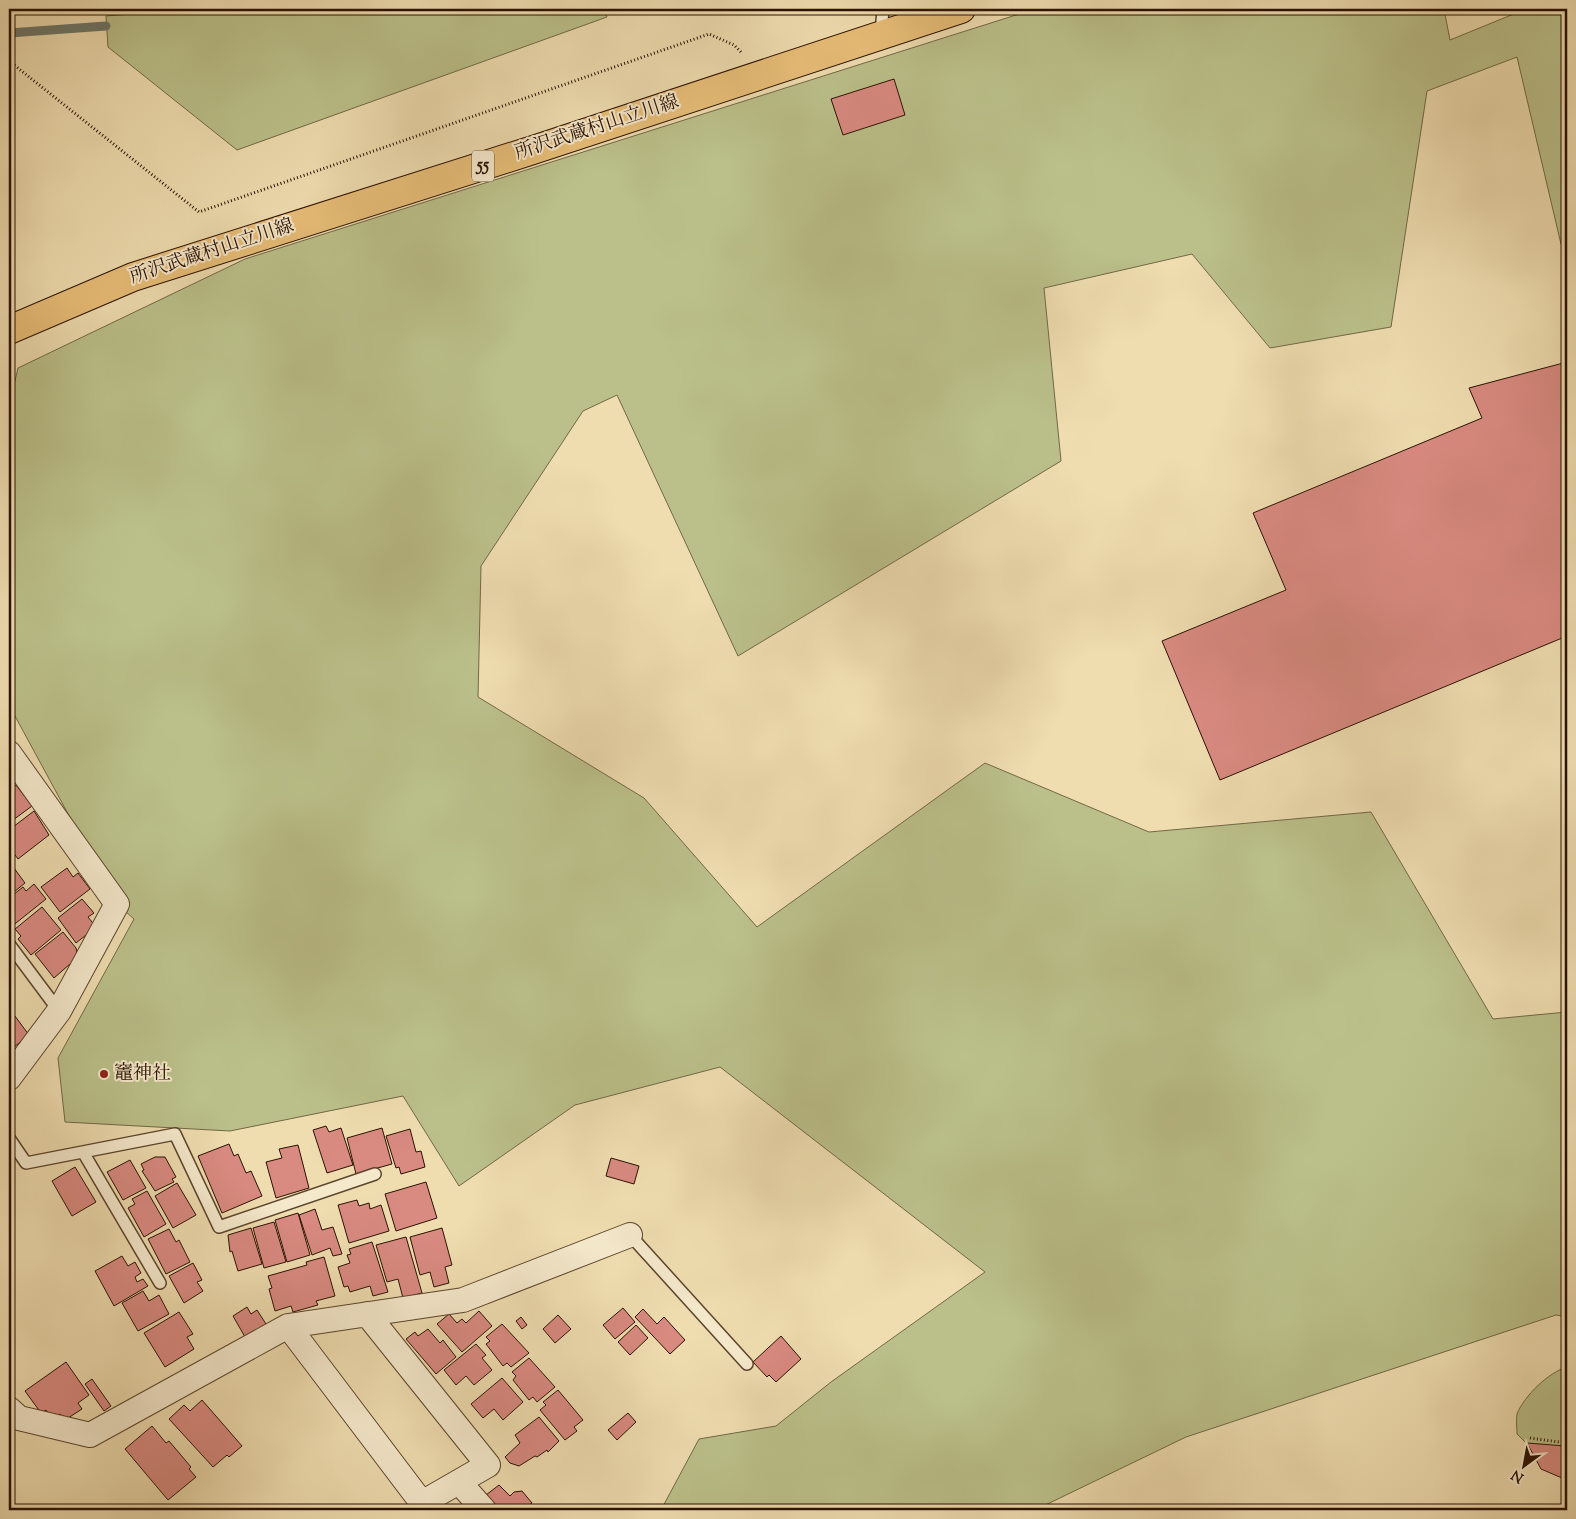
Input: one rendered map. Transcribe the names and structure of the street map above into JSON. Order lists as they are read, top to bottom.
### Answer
{
  "streets": {
    "main road": ["所沢武蔵村山立川線", "55"]
  },
  "places": ["竈神社"],
  "north": "bottom left"
}
